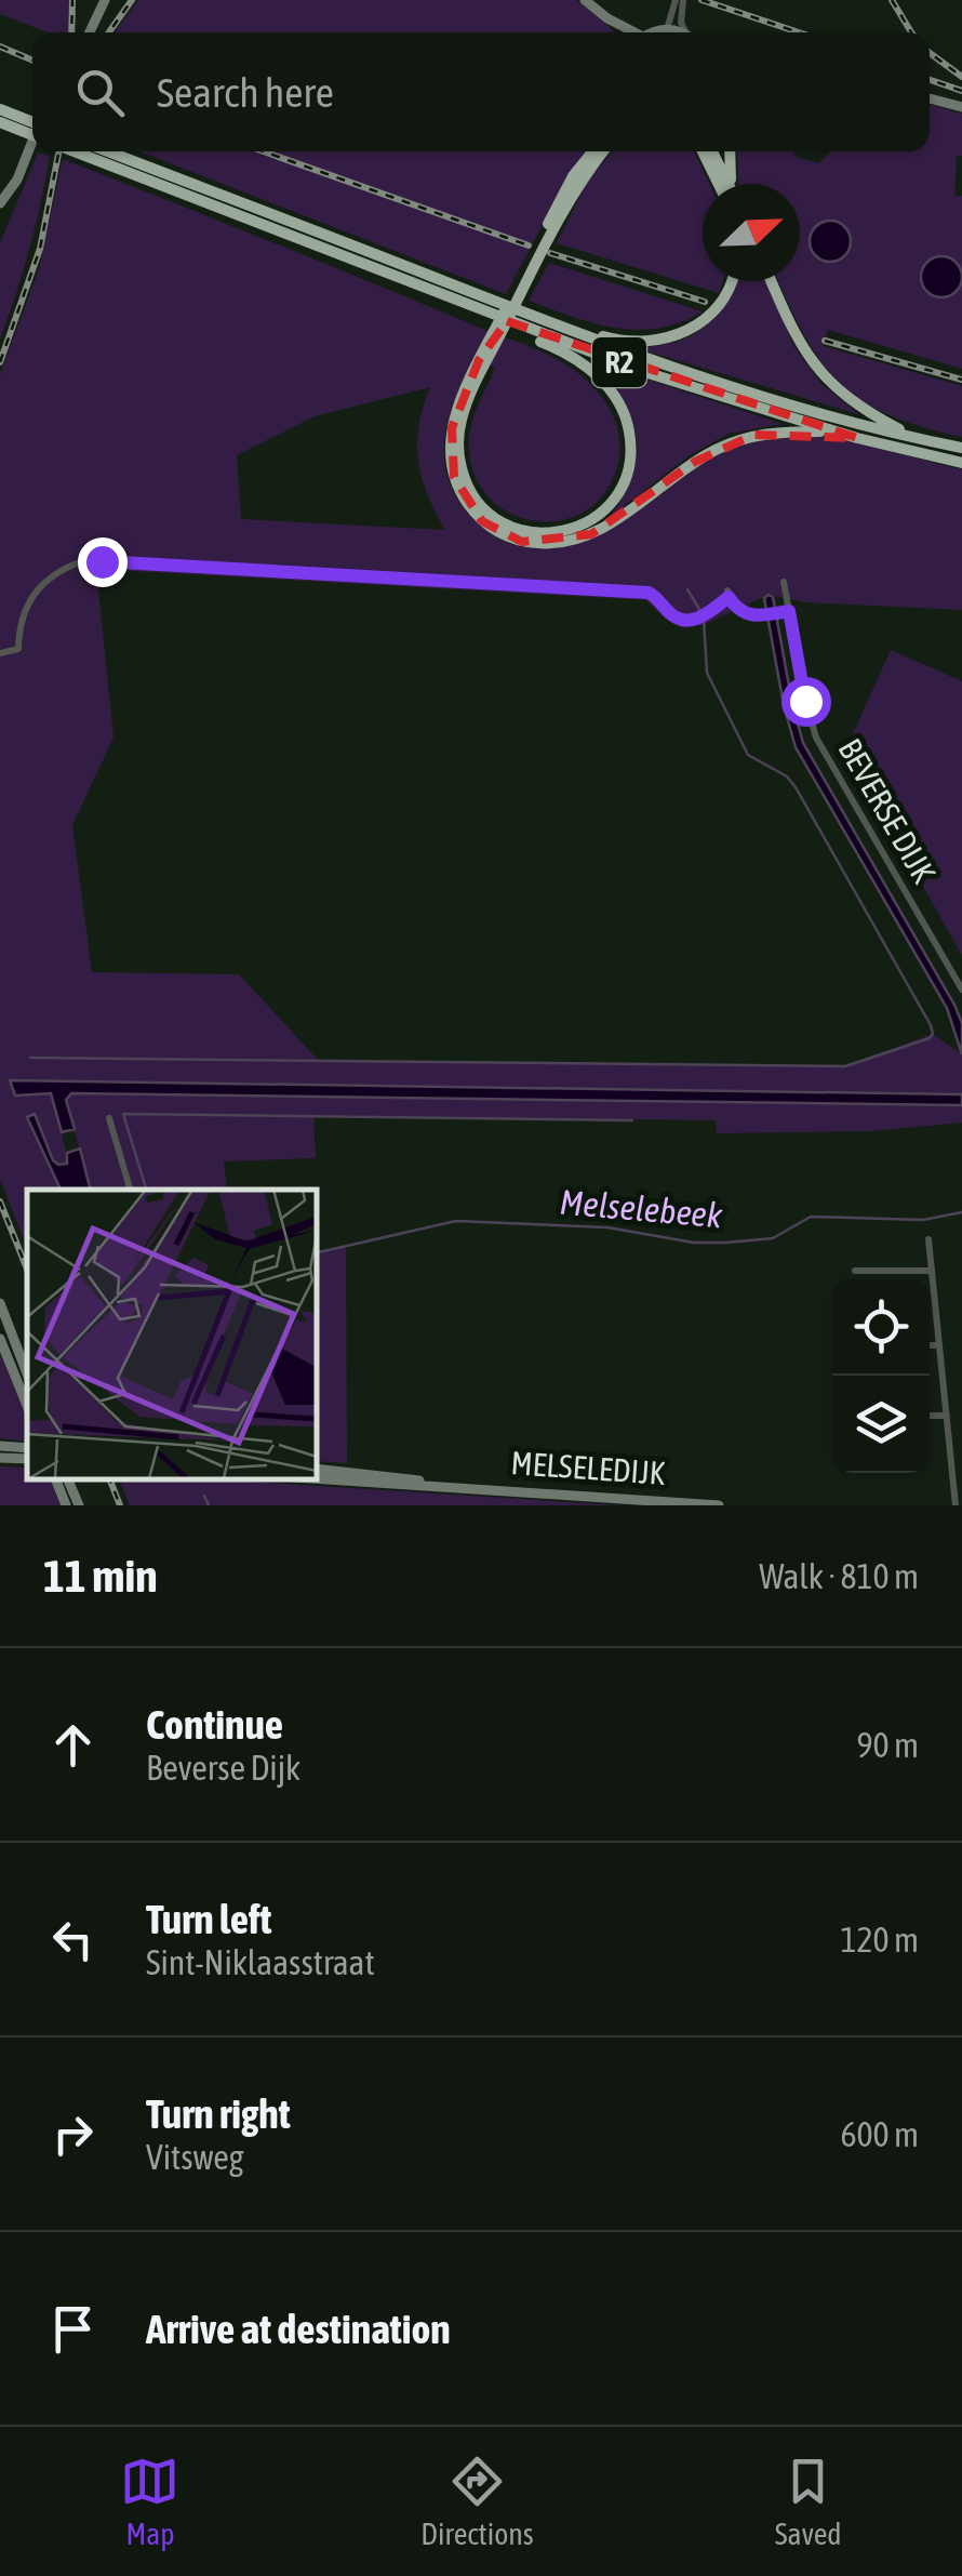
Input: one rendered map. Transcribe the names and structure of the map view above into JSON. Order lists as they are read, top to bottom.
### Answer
{
  "streets": {
    "highway": ["R2"],
    "main road": ["MELSELEDIJK"],
    "street": ["BEVERSE DIJK"]
  },
  "water": ["Melselebeek"],
  "north": "top right",
  "page": {
    "search": "Search here",
    "heading": ["11 min", "Walk · 810 m"],
    "list": [
      ["Continue", "Beverse Dijk", "90 m"],
      ["Turn left", "Sint-Niklaasstraat", "120 m"],
      ["Turn right", "Vitsweg", "600 m"],
      "Arrive at destination"
    ],
    "nav": ["Map", "Directions", "Saved"]
  }
}
